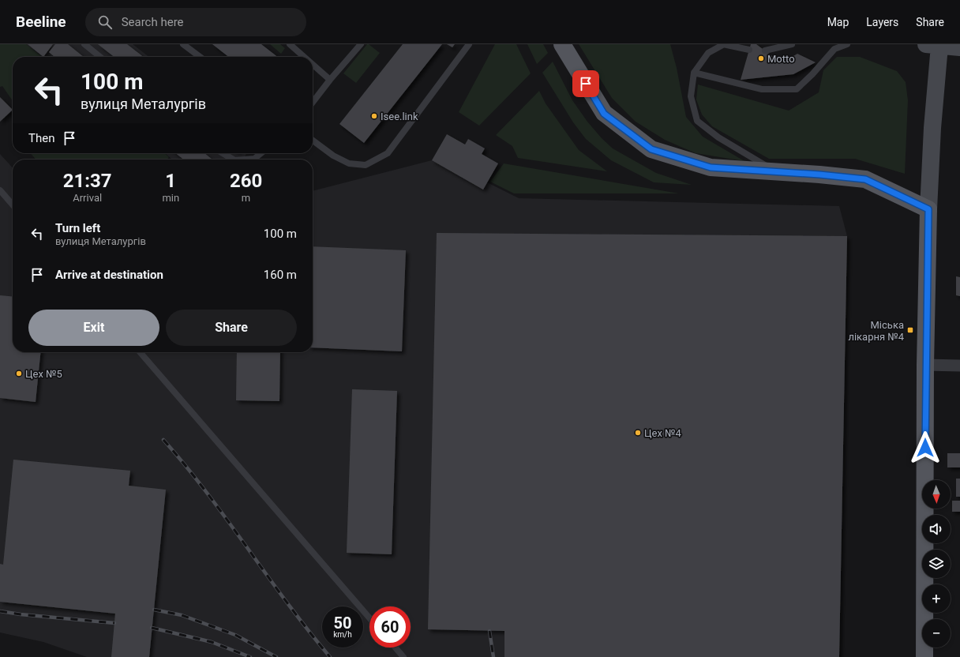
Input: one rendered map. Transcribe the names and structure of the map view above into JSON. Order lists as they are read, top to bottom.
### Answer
{
  "places": {
    "other": [
      "Motto",
      "Isee.link",
      "Цех №5",
      "Цех №4"
    ],
    "transit": ["Міська лікарня №4"]
  },
  "north": "bottom",
  "page": {
    "header": "Beeline",
    "search": "Search here",
    "nav": ["Map", "Layers", "Share"],
    "turn": ["100 m", "вулиця Металургів"],
    "then": "Then",
    "eta": [
      "21:37",
      "Arrival",
      "1",
      "min",
      "260",
      "m"
    ],
    "list": [
      {
        "name": "Turn left",
        "note": "вулиця Металургів",
        "value": "100 m"
      },
      {
        "name": "Arrive at destination",
        "value": "160 m"
      }
    ],
    "buttons": ["Exit", "Share"],
    "map_buttons": ["+", "−"],
    "speed": "50 km/h",
    "limit": "60"
  }
}
